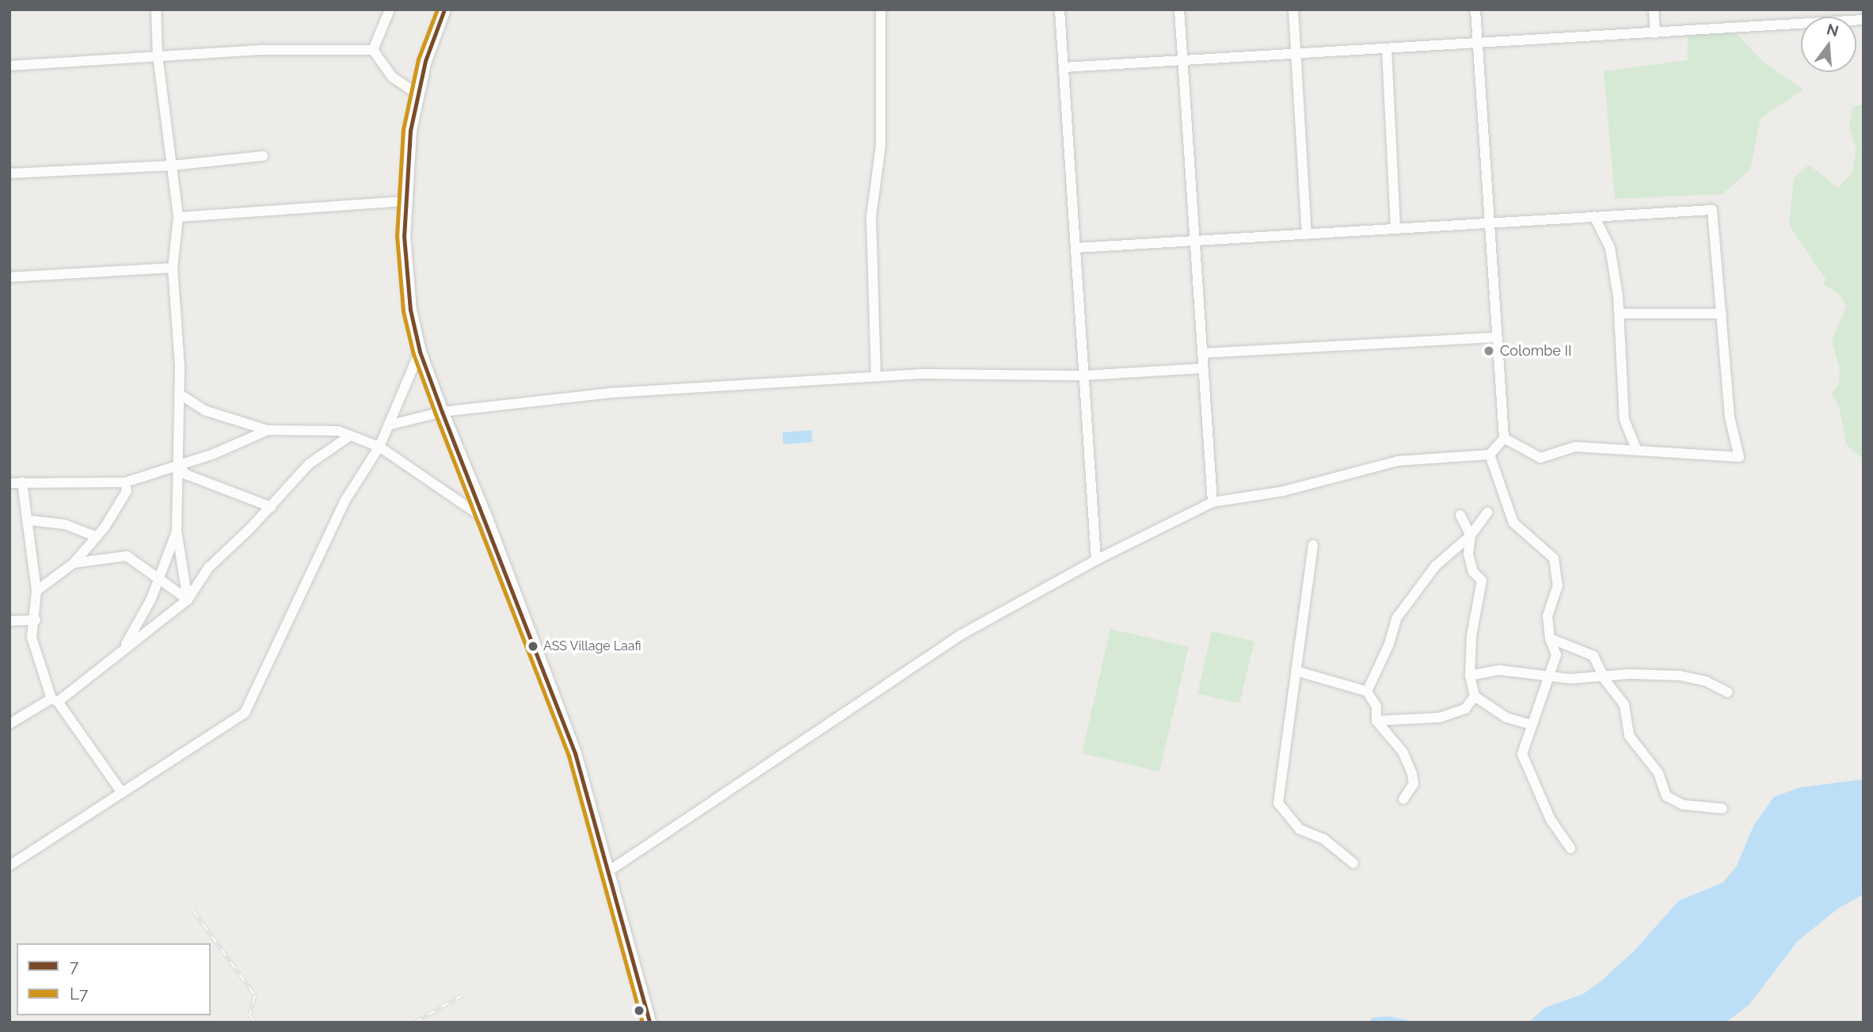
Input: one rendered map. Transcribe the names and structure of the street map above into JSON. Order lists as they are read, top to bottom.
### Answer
{
  "places": ["Colombe II", "ASS Village Laafi"],
  "lines": ["transit line 7", "transit line L7"],
  "legend": ["7", "L7"],
  "north": "top"
}
